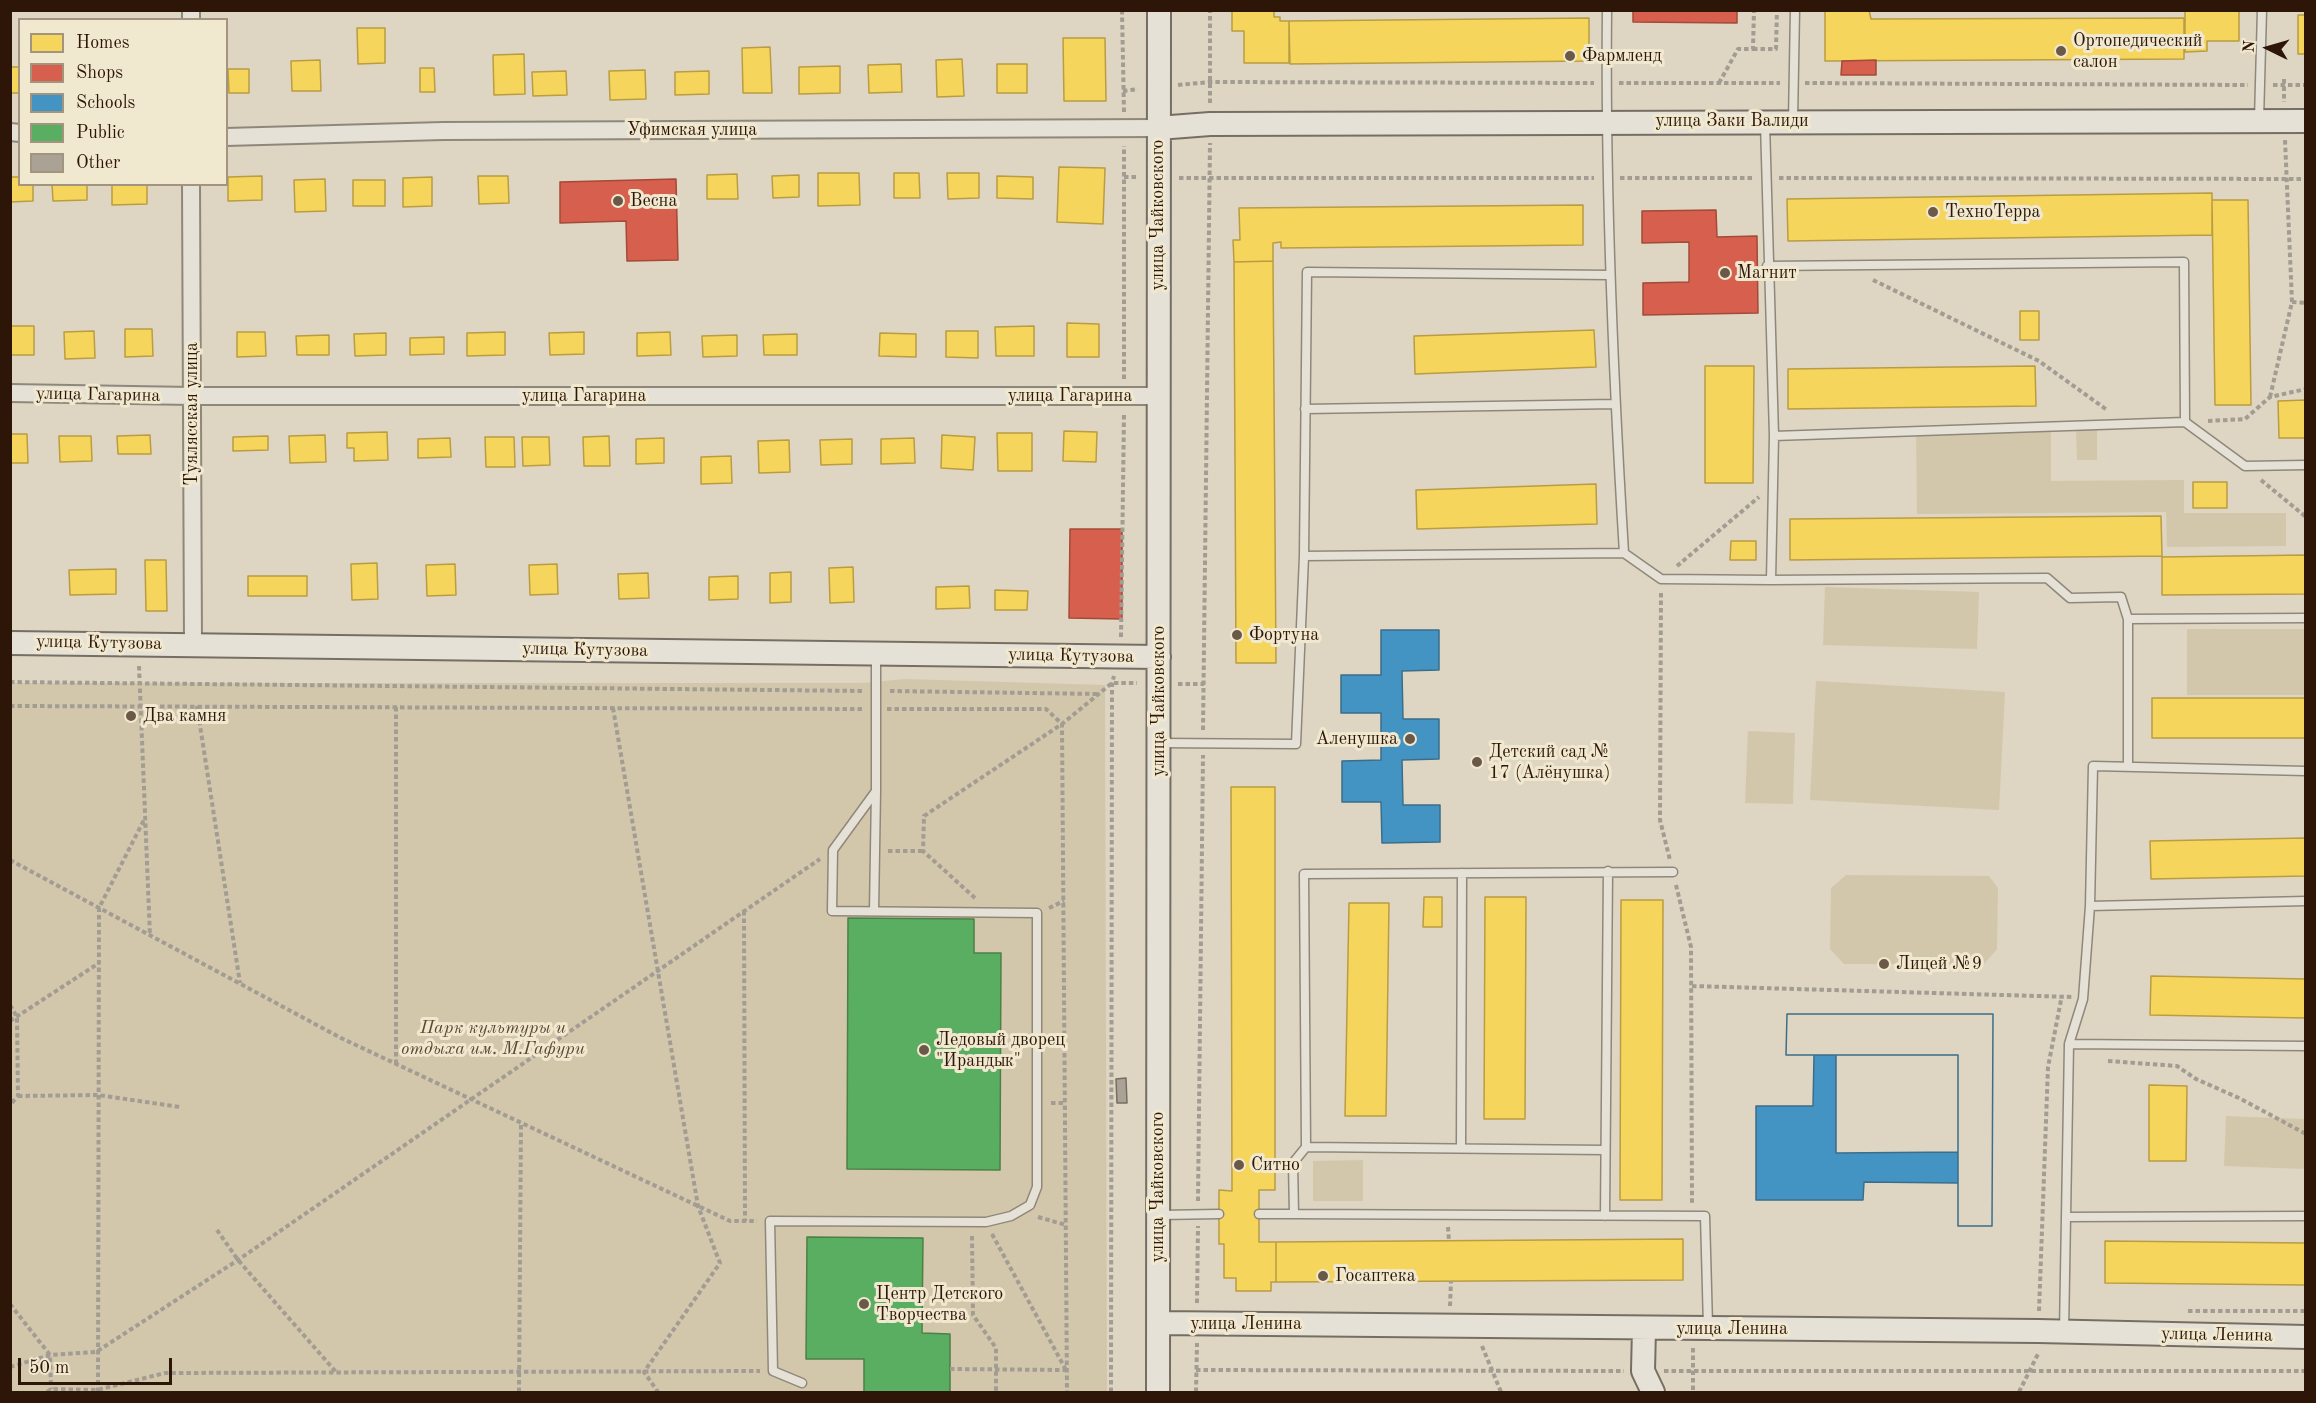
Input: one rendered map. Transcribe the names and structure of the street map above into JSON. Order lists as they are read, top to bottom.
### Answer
{
  "streets": {
    "main road": [
      "улица Заки Валиди",
      "улица Чайковского",
      "улица Кутузова",
      "улица Ленина"
    ],
    "street": ["Уфимская улица", "улица Гагарина", "Туялясская улица"]
  },
  "crossings": [
    ["улица Заки Валиди", "Уфимская улица"],
    ["улица Заки Валиди", "улица Чайковского"],
    ["Уфимская улица", "улица Чайковского"],
    ["улица Чайковского", "улица Гагарина"],
    ["улица Чайковского", "улица Кутузова"],
    ["улица Чайковского", "улица Ленина"],
    ["улица Гагарина", "Туялясская улица"],
    ["Туялясская улица", "улица Кутузова"]
  ],
  "parks": ["Парк культуры и отдыха им. М.Гафури"],
  "places": [
    "Ортопедический салон",
    "Фармленд",
    "Весна",
    "ТехноТерра",
    "Магнит",
    "Фортуна",
    "Два камня",
    "Аленушка",
    "Детский сад № 17 (Алёнушка)",
    "Лицей №9",
    "Ледовый дворец \"Ирандык\"",
    "Ситно",
    "Госаптека",
    "Центр Детского Творчества"
  ],
  "legend": [
    "Homes",
    "Shops",
    "Schools",
    "Public",
    "Other"
  ],
  "scale_bar": "50 m",
  "north": "left"
}
